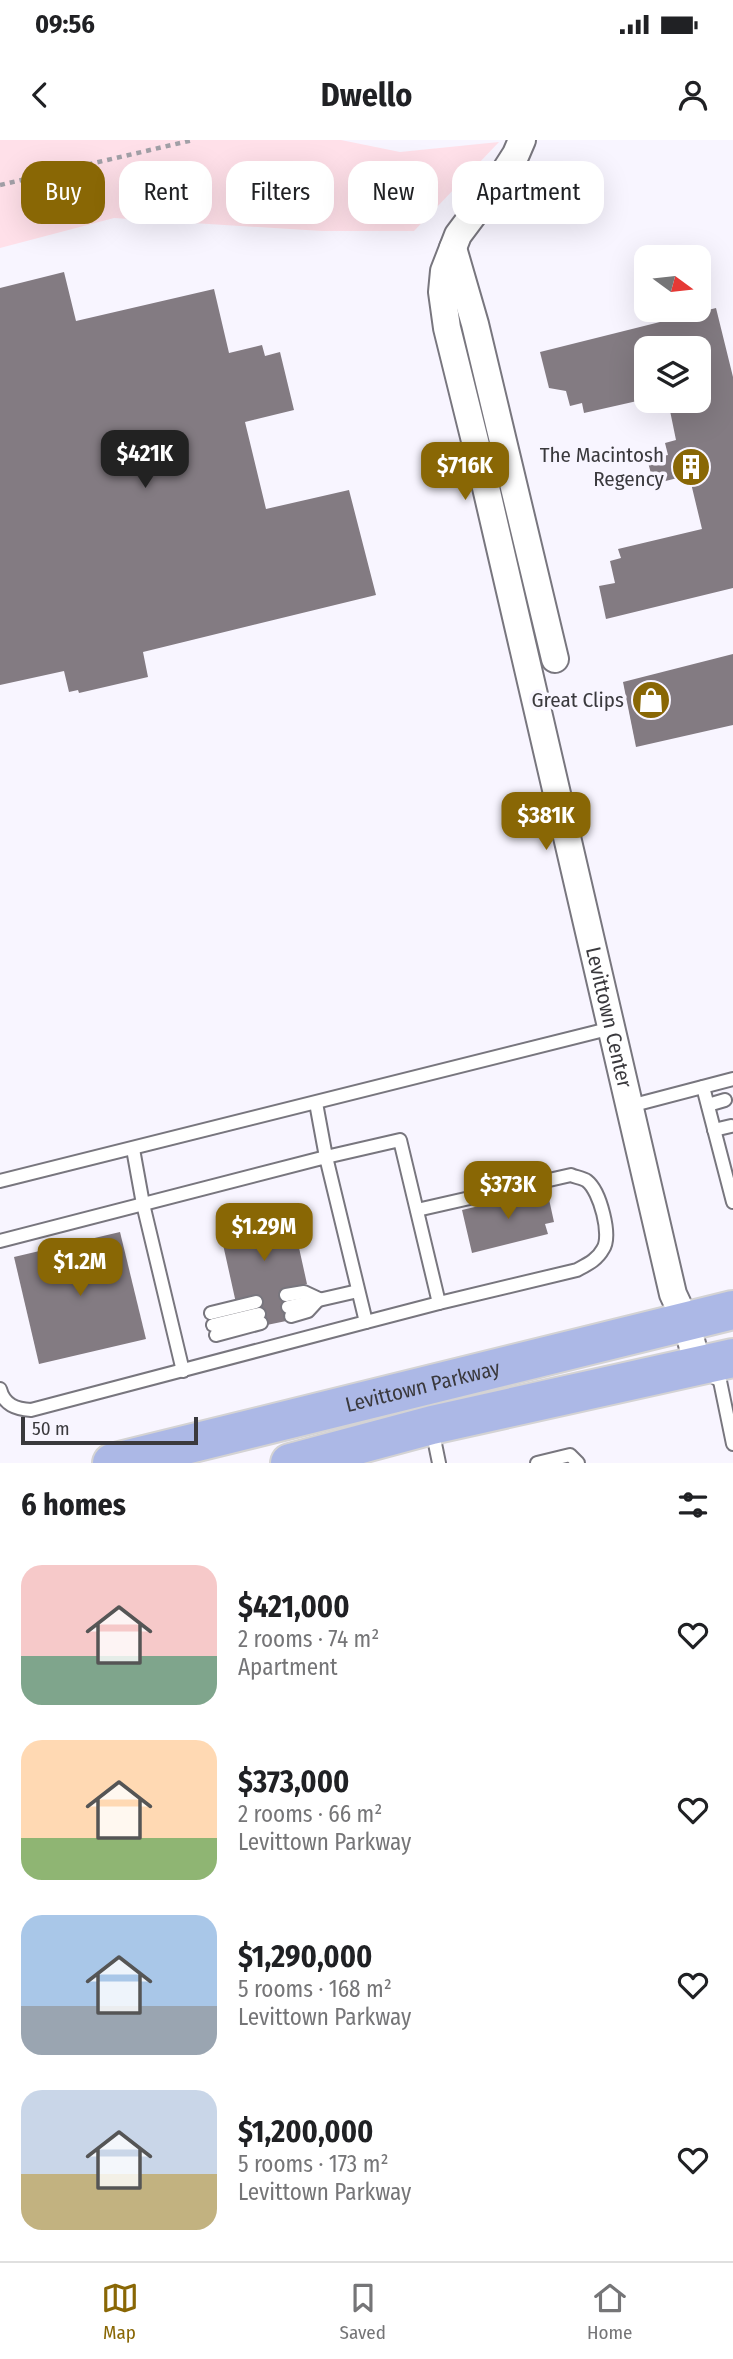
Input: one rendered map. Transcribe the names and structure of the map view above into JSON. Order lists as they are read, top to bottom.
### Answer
{
  "streets": {
    "main road": ["Levittown Parkway"],
    "street": ["Levittown Center"]
  },
  "crossings": [
    ["Levittown Center", "Levittown Parkway"]
  ],
  "places": {
    "building": ["The Macintosh Regency"],
    "shop": ["Great Clips"]
  },
  "scale_bar": "50 m",
  "north": "right",
  "page": {
    "status": "09:56",
    "header": "Dwello",
    "chip": [
      "Buy",
      "Rent",
      "Filters",
      "New",
      "Apartment"
    ],
    "price": [
      "$421K",
      "$716K",
      "$381K",
      "$373K",
      "$1.29M",
      "$1.2M"
    ],
    "scale": "50 m",
    "heading": "6 homes",
    "list": [
      {
        "name": "$421,000",
        "note": "2 rooms · 74 m² · Apartment"
      },
      {
        "name": "$373,000",
        "note": "2 rooms · 66 m² · Levittown Parkway"
      },
      {
        "name": "$1,290,000",
        "note": "5 rooms · 168 m² · Levittown Parkway"
      },
      {
        "name": "$1,200,000",
        "note": "5 rooms · 173 m² · Levittown Parkway"
      }
    ],
    "tabs": ["Map", "Saved", "Home"]
  }
}
